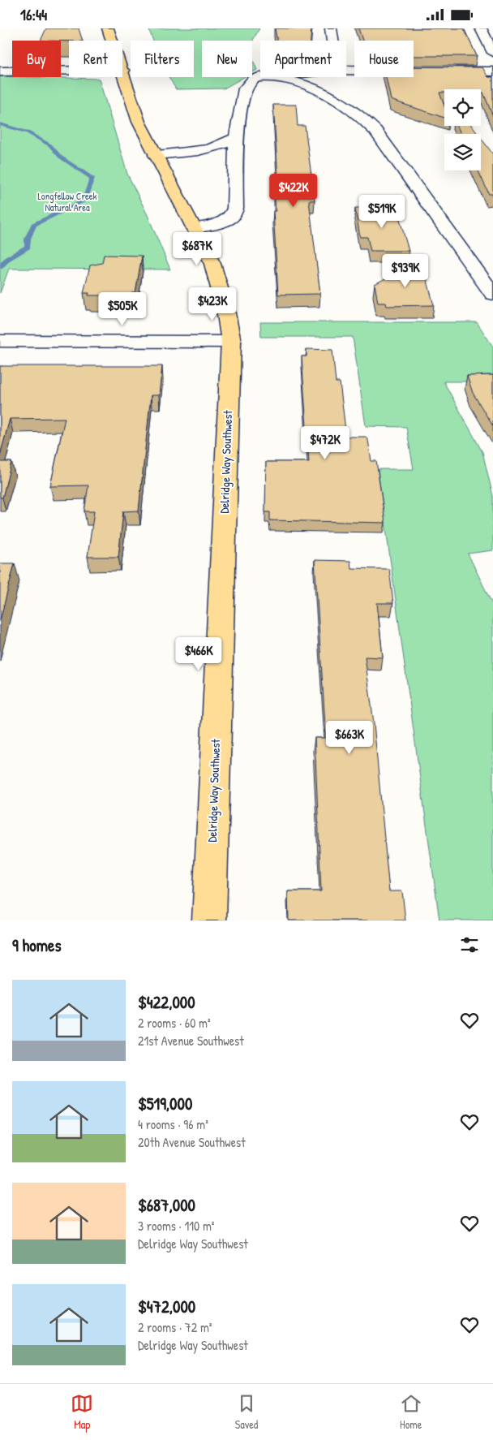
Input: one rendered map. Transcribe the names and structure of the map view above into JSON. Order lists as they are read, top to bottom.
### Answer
{
  "streets": {
    "main road": ["Delridge Way Southwest"]
  },
  "parks": ["Longfellow Creek Natural Area"],
  "page": {
    "status": "16:44",
    "chip": [
      "Buy",
      "Rent",
      "Filters",
      "New",
      "Apartment",
      "House"
    ],
    "price": [
      "$422K",
      "$519K",
      "$687K",
      "$939K",
      "$423K",
      "$505K",
      "$472K",
      "$466K",
      "$663K"
    ],
    "heading": "9 homes",
    "list": [
      {
        "name": "$422,000",
        "note": "2 rooms · 60 m² · 21st Avenue Southwest"
      },
      {
        "name": "$519,000",
        "note": "4 rooms · 96 m² · 20th Avenue Southwest"
      },
      {
        "name": "$687,000",
        "note": "3 rooms · 110 m² · Delridge Way Southwest"
      },
      {
        "name": "$472,000",
        "note": "2 rooms · 72 m² · Delridge Way Southwest"
      }
    ],
    "tabs": ["Map", "Saved", "Home"]
  }
}
